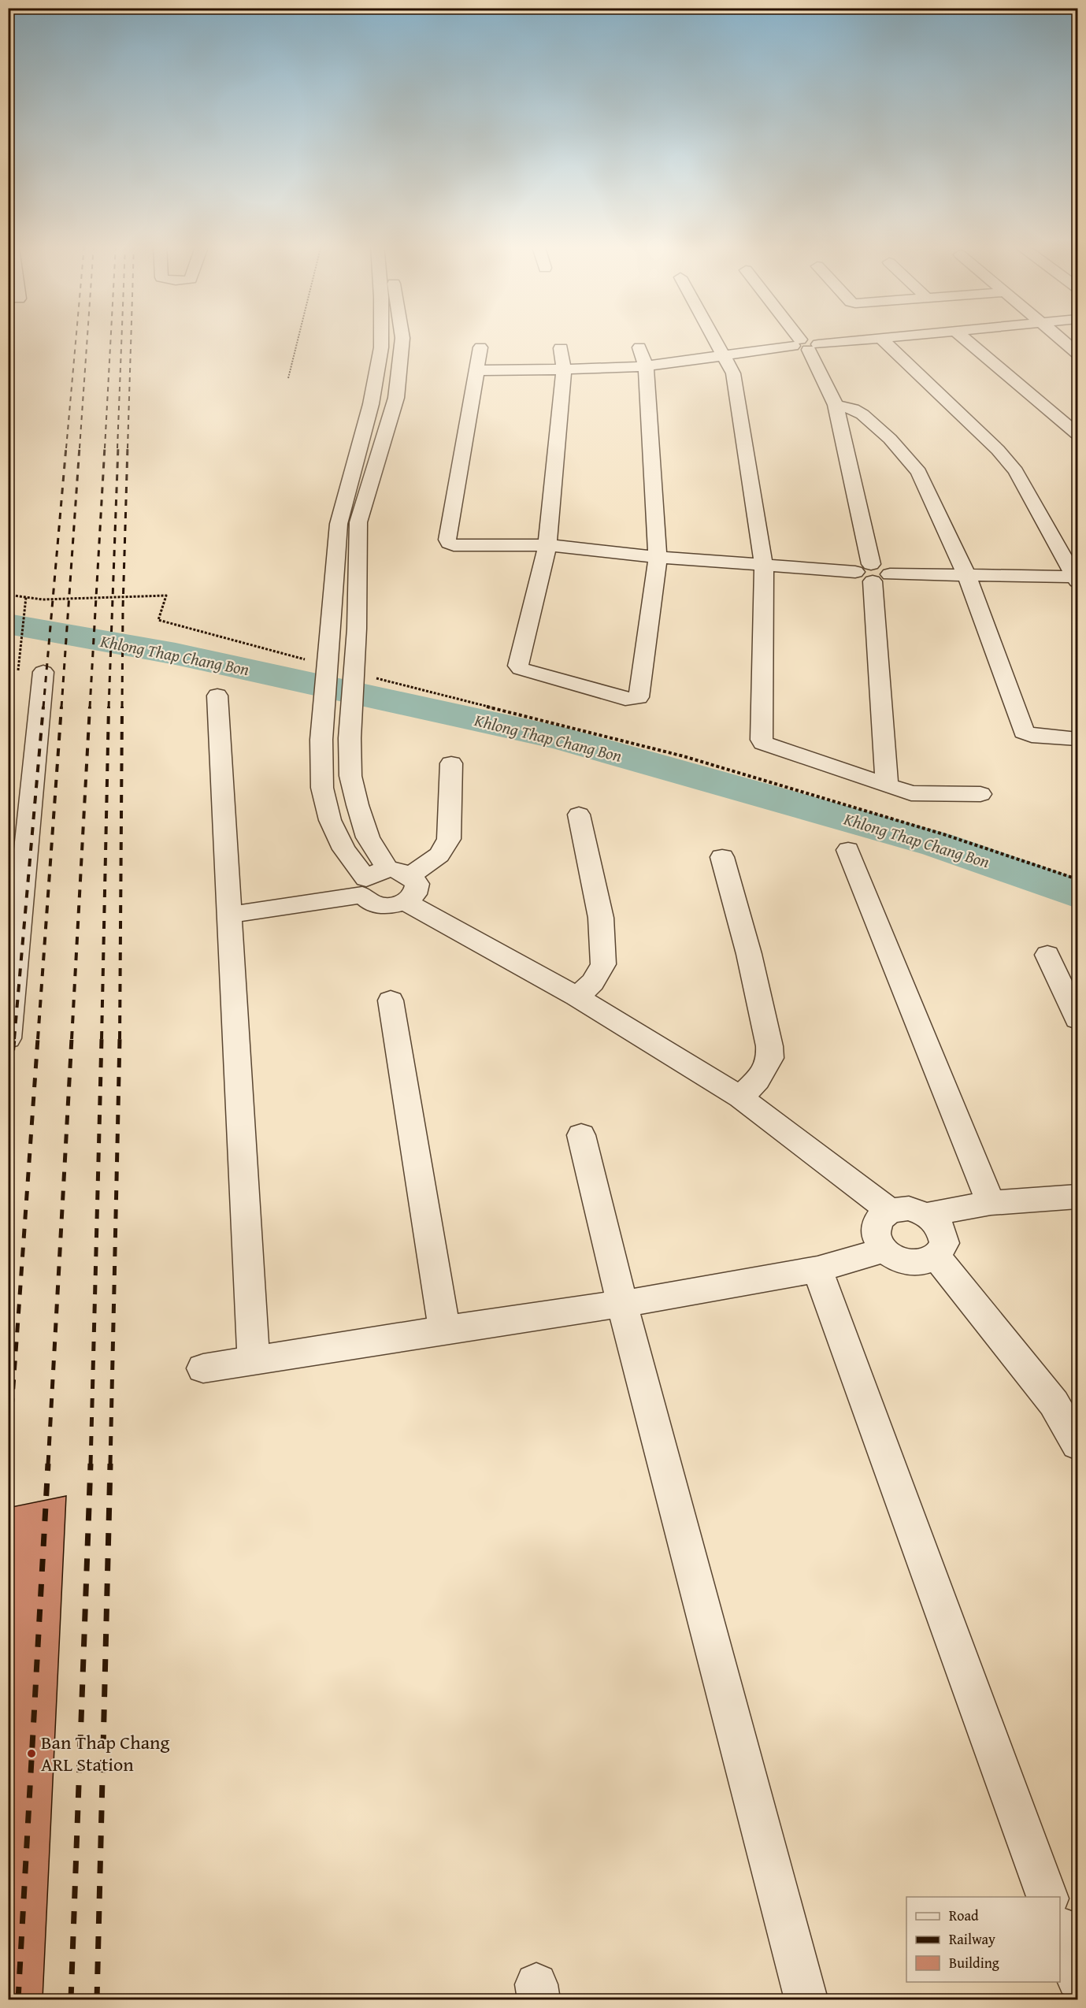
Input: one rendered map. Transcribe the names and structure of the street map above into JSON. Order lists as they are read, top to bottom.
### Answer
{
  "water": ["Khlong Thap Chang Bon"],
  "places": ["Ban Thap Chang ARL Station"],
  "legend": ["Road", "Railway", "Building"]
}
